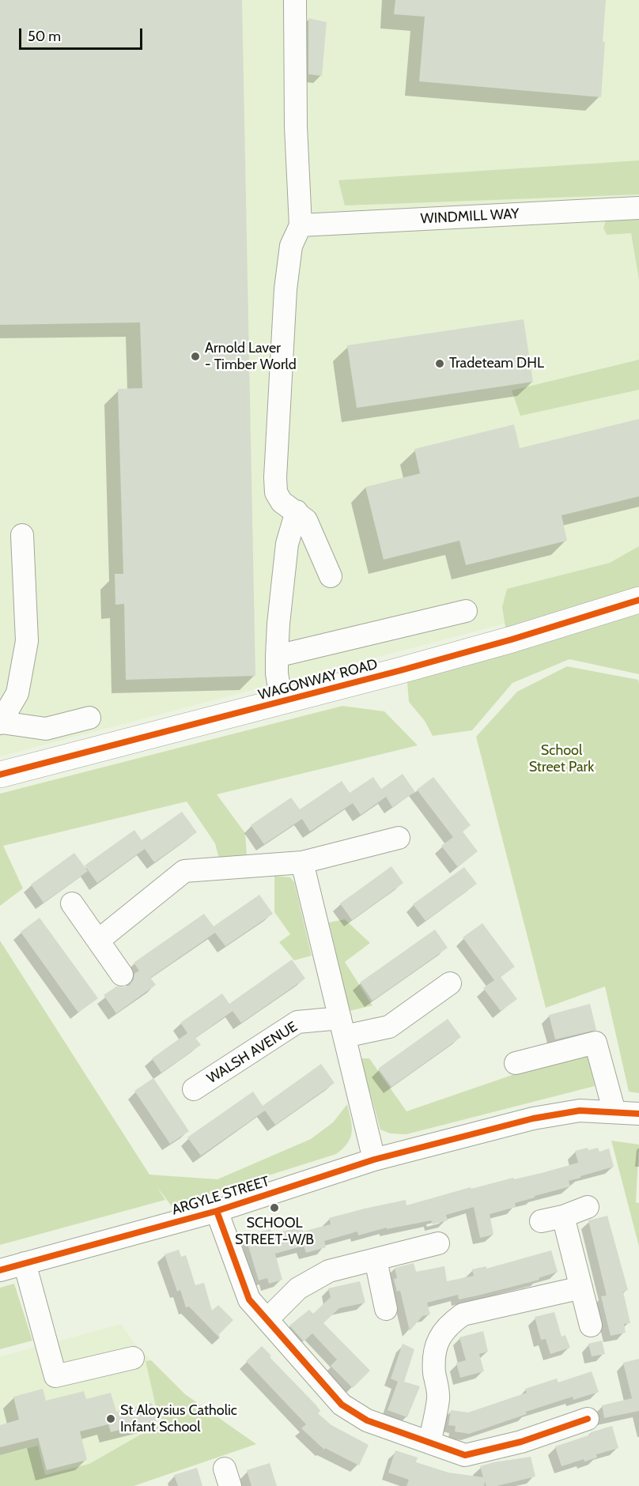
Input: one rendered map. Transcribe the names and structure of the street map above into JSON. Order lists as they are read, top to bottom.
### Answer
{
  "streets": {
    "main road": ["WAGONWAY ROAD"],
    "street": ["WINDMILL WAY", "WALSH AVENUE", "ARGYLE STREET"]
  },
  "parks": ["School Street Park"],
  "places": [
    "Arnold Laver - Timber World",
    "Tradeteam DHL",
    "SCHOOL STREET-W/B",
    "St Aloysius Catholic Infant School"
  ],
  "scale_bar": "50 m"
}
